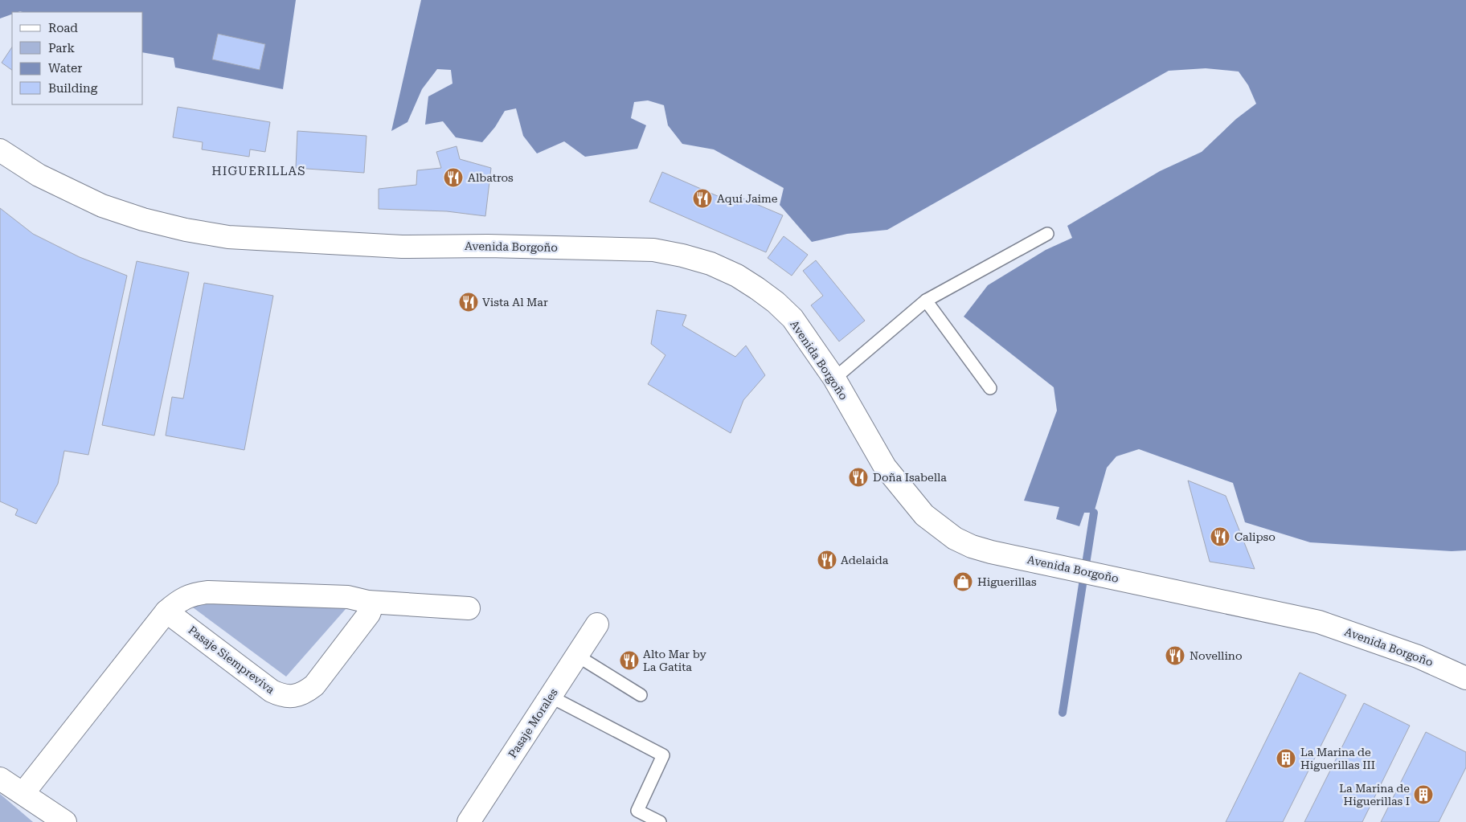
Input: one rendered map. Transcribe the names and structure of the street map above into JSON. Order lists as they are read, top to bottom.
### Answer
{
  "streets": {
    "main road": ["Avenida Borgoño", "Pasaje Siempreviva", "Pasaje Morales"]
  },
  "districts": ["HIGUERILLAS"],
  "places": {
    "restaurant": [
      "Albatros",
      "Aquí Jaime",
      "Vista Al Mar",
      "Doña Isabella",
      "Calipso",
      "Adelaida",
      "Novellino",
      "Alto Mar by La Gatita"
    ],
    "shop": ["Higuerillas"],
    "building": ["La Marina de Higuerillas III", "La Marina de Higuerillas I"]
  },
  "legend": [
    "Road",
    "Park",
    "Water",
    "Building"
  ]
}
